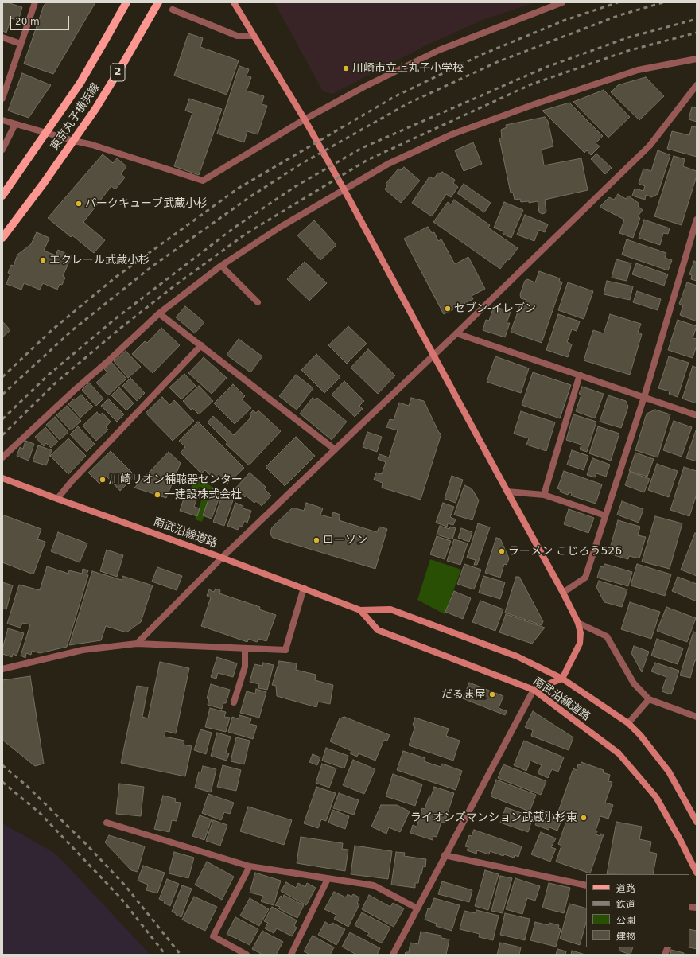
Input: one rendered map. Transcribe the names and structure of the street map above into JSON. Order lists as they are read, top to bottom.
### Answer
{
  "streets": {
    "main road": ["2", "東京丸子横浜線"],
    "street": ["南武沿線道路"]
  },
  "places": [
    "川崎市立上丸子小学校",
    "パークキューブ武蔵小杉",
    "エクレール武蔵小杉",
    "セブン-イレブン",
    "川崎リオン補聴器センター",
    "一建設株式会社",
    "ローソン",
    "ラーメン こじろう526",
    "だるま屋",
    "ライオンズマンション武蔵小杉東"
  ],
  "legend": [
    "道路",
    "鉄道",
    "公園",
    "建物"
  ],
  "scale_bar": "20 m"
}
